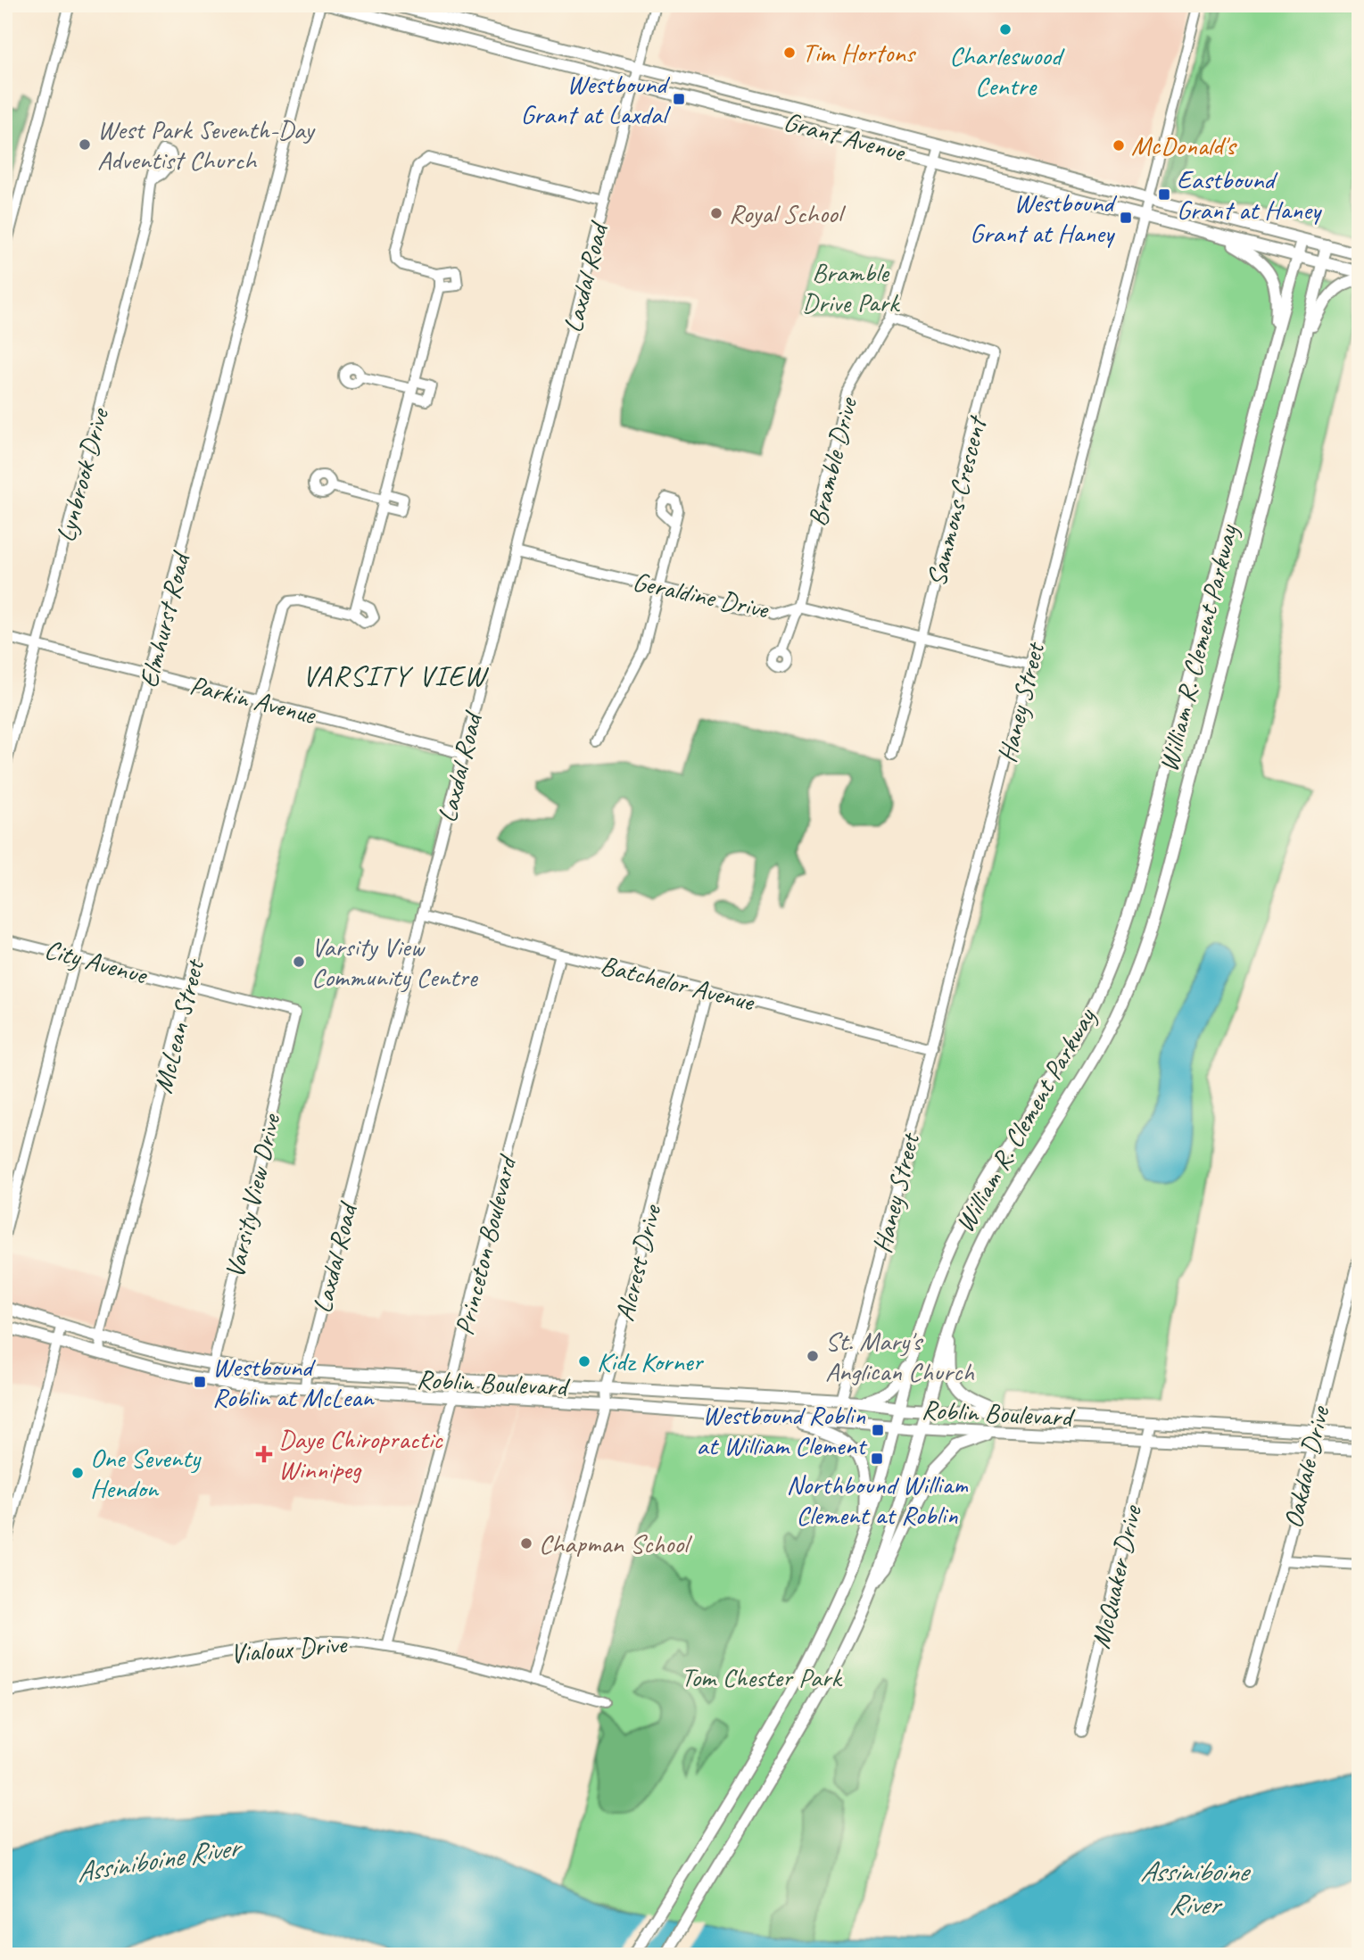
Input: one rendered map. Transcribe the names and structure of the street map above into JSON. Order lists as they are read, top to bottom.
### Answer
{
  "streets": {
    "main road": ["Grant Avenue", "William R. Clement Parkway", "Roblin Boulevard"],
    "street": [
      "Laxdal Road",
      "Bramble Drive",
      "Lynbrook Drive",
      "Sammons Crescent",
      "Geraldine Drive",
      "Elmhurst Road",
      "Parkin Avenue",
      "Haney Street",
      "City Avenue",
      "Batchelor Avenue",
      "McLean Street",
      "Varsity View Drive",
      "Princeton Boulevard",
      "Alcrest Drive",
      "Oakdale Drive",
      "McQuaker Drive",
      "Vialoux Drive"
    ]
  },
  "crossings": [
    ["Grant Avenue", "Laxdal Road"],
    ["Grant Avenue", "Bramble Drive"],
    ["Grant Avenue", "William R. Clement Parkway"],
    ["Grant Avenue", "Haney Street"],
    ["Laxdal Road", "Geraldine Drive"],
    ["Laxdal Road", "Parkin Avenue"],
    ["Laxdal Road", "Batchelor Avenue"],
    ["Laxdal Road", "Roblin Boulevard"],
    ["Bramble Drive", "Sammons Crescent"],
    ["Bramble Drive", "Geraldine Drive"],
    ["Lynbrook Drive", "Parkin Avenue"],
    ["Sammons Crescent", "Geraldine Drive"],
    ["Geraldine Drive", "Haney Street"],
    ["Elmhurst Road", "Parkin Avenue"],
    ["Elmhurst Road", "City Avenue"],
    ["William R. Clement Parkway", "Roblin Boulevard"],
    ["Parkin Avenue", "McLean Street"],
    ["Haney Street", "Batchelor Avenue"],
    ["Haney Street", "Roblin Boulevard"],
    ["City Avenue", "McLean Street"],
    ["City Avenue", "Varsity View Drive"],
    ["Batchelor Avenue", "Princeton Boulevard"],
    ["Batchelor Avenue", "Alcrest Drive"],
    ["McLean Street", "Roblin Boulevard"],
    ["Varsity View Drive", "Roblin Boulevard"],
    ["Princeton Boulevard", "Roblin Boulevard"],
    ["Princeton Boulevard", "Vialoux Drive"],
    ["Alcrest Drive", "Roblin Boulevard"],
    ["Alcrest Drive", "Vialoux Drive"],
    ["Roblin Boulevard", "Oakdale Drive"],
    ["Roblin Boulevard", "McQuaker Drive"]
  ],
  "districts": ["VARSITY VIEW"],
  "water": ["Assiniboine River"],
  "parks": ["Bramble Drive Park", "Tom Chester Park"],
  "places": {
    "other": [
      "Charleswood Centre",
      "Tim Hortons",
      "West Park Seventh-Day Adventist Church",
      "McDonald's",
      "Royal School",
      "Varsity View Community Centre",
      "St. Mary's Anglican Church",
      "Kidz Korner",
      "One Seventy Hendon",
      "Chapman School"
    ],
    "transit": [
      "Westbound Grant at Laxdal",
      "Eastbound Grant at Haney",
      "Westbound Grant at Haney",
      "Westbound Roblin at McLean",
      "Westbound Roblin at William Clement",
      "Northbound William Clement at Roblin"
    ],
    "health": ["Daye Chiropractic Winnipeg"]
  }
}
